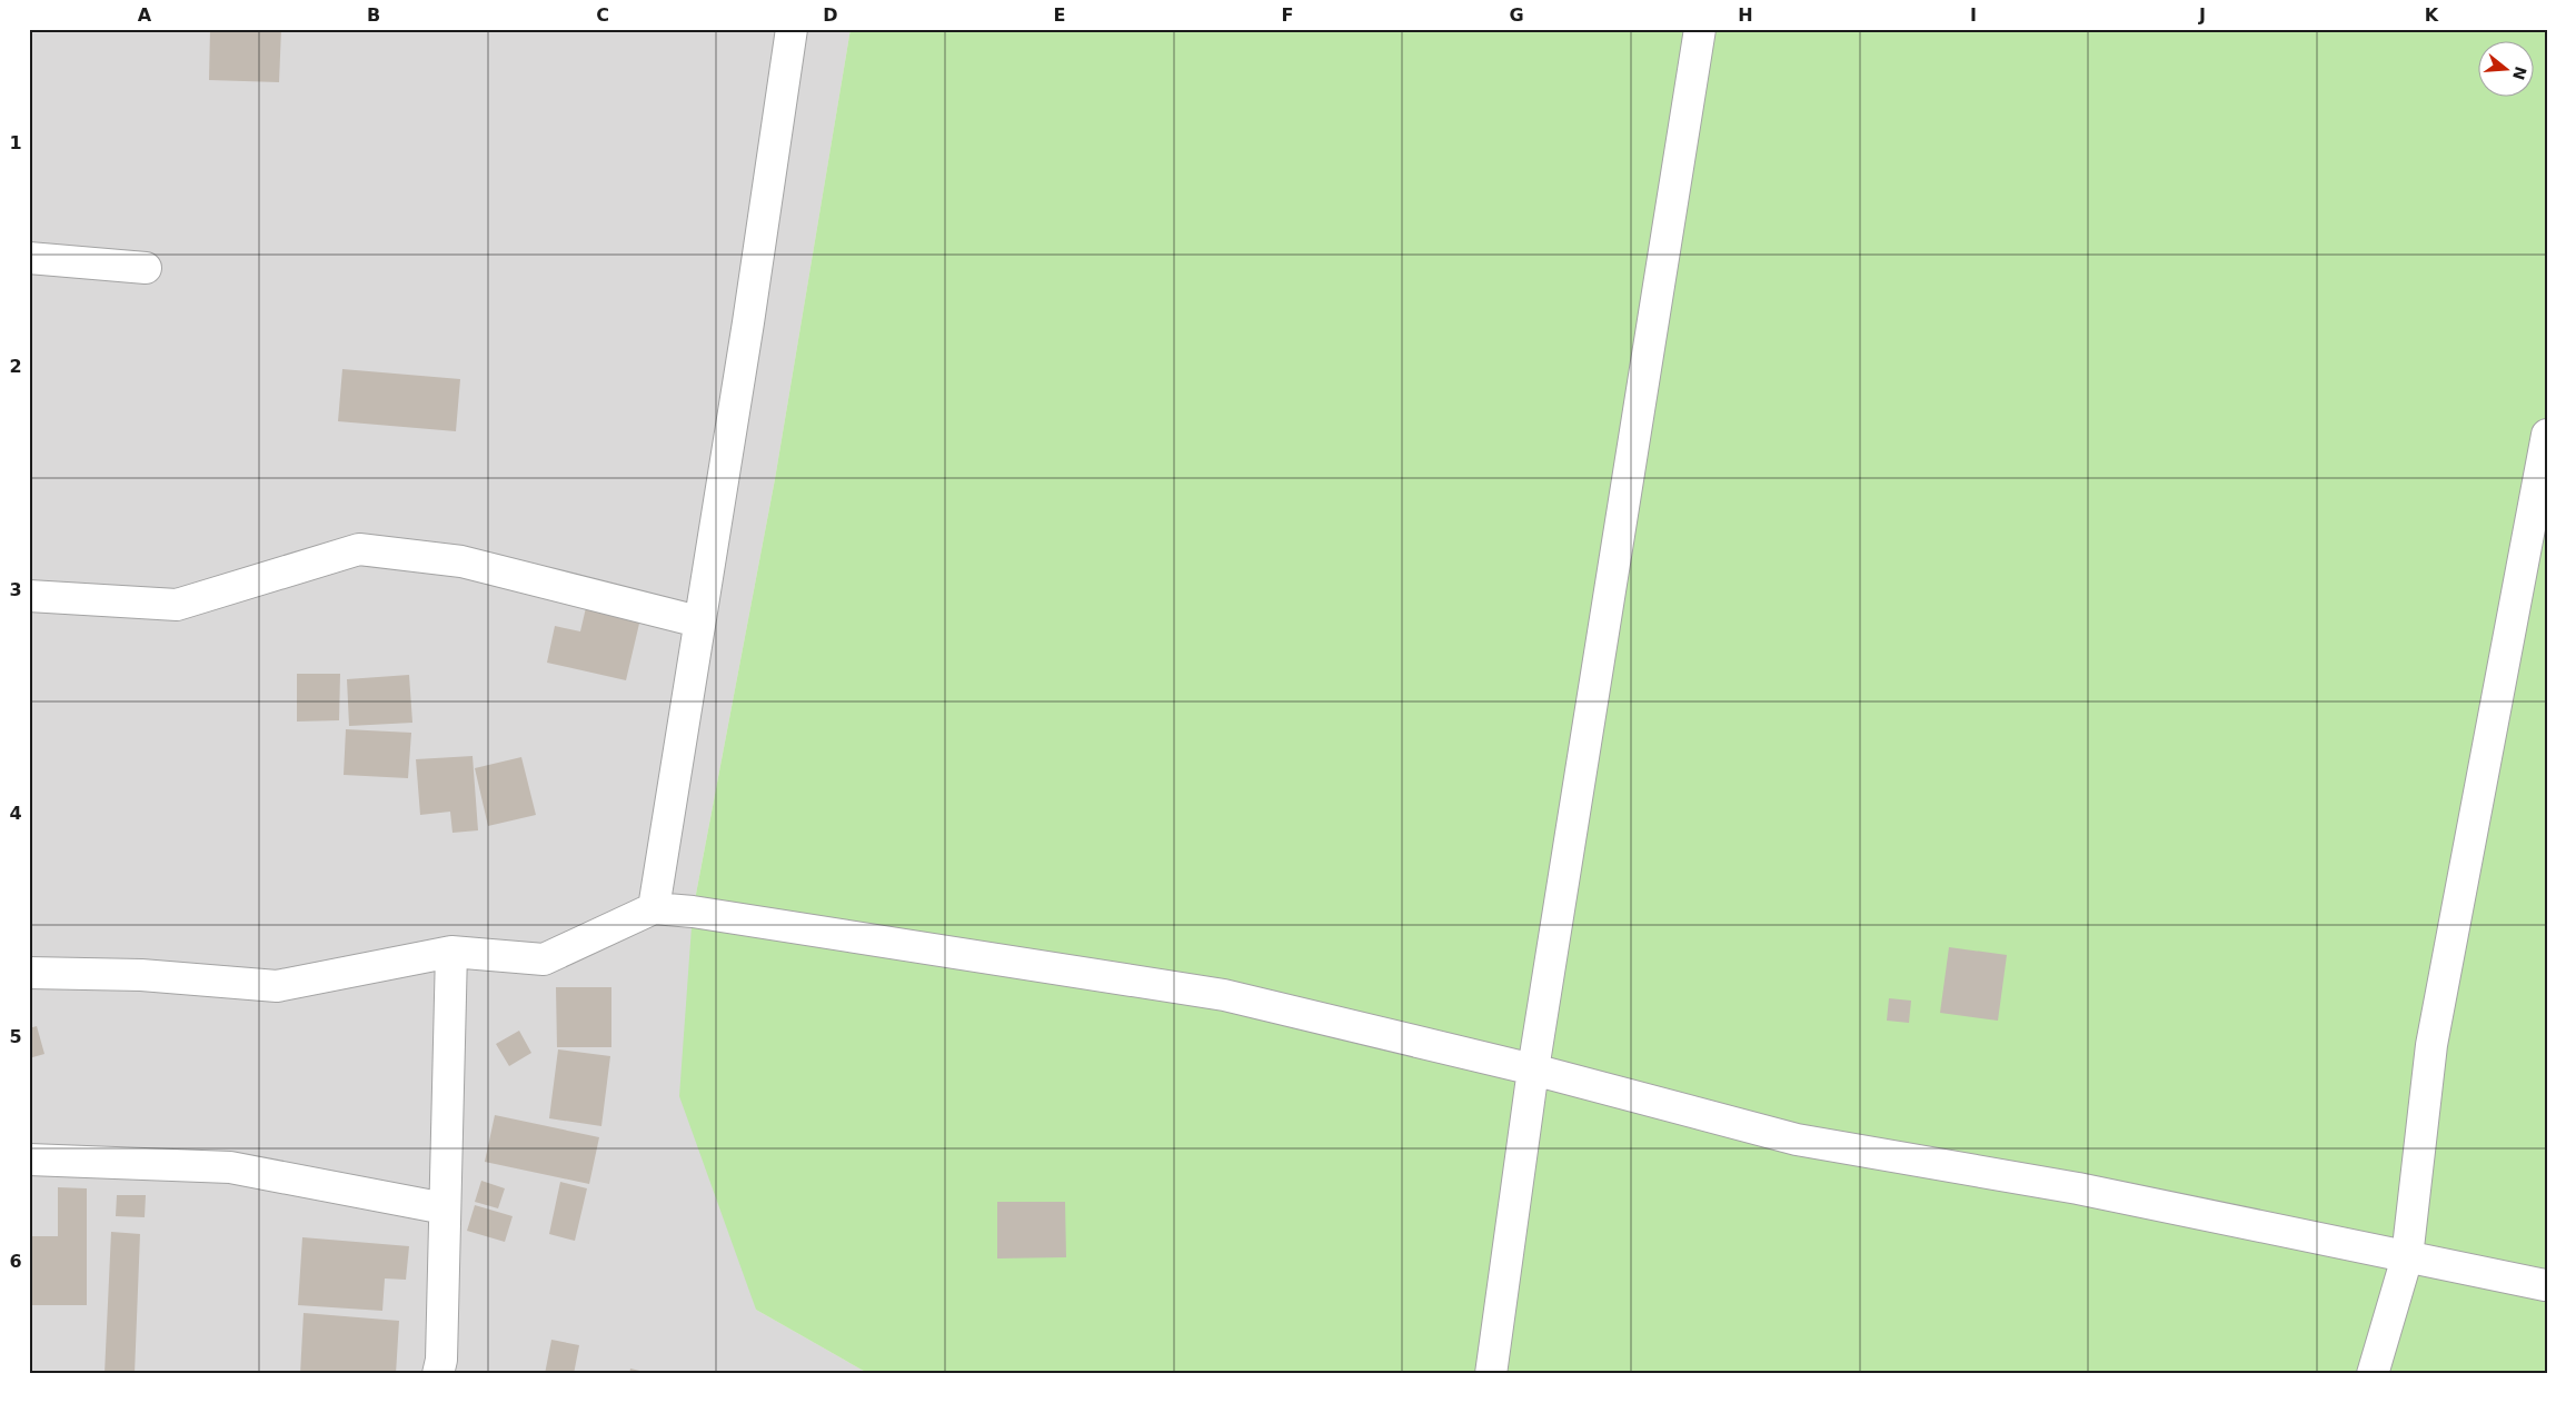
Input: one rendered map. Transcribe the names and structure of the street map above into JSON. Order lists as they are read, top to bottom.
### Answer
{
  "north": "right",
  "grid": {
    "columns": [
      "A",
      "B",
      "C",
      "D",
      "E",
      "F",
      "G",
      "H",
      "I",
      "J",
      "K"
    ],
    "rows": [
      "1",
      "2",
      "3",
      "4",
      "5",
      "6"
    ]
  }
}
